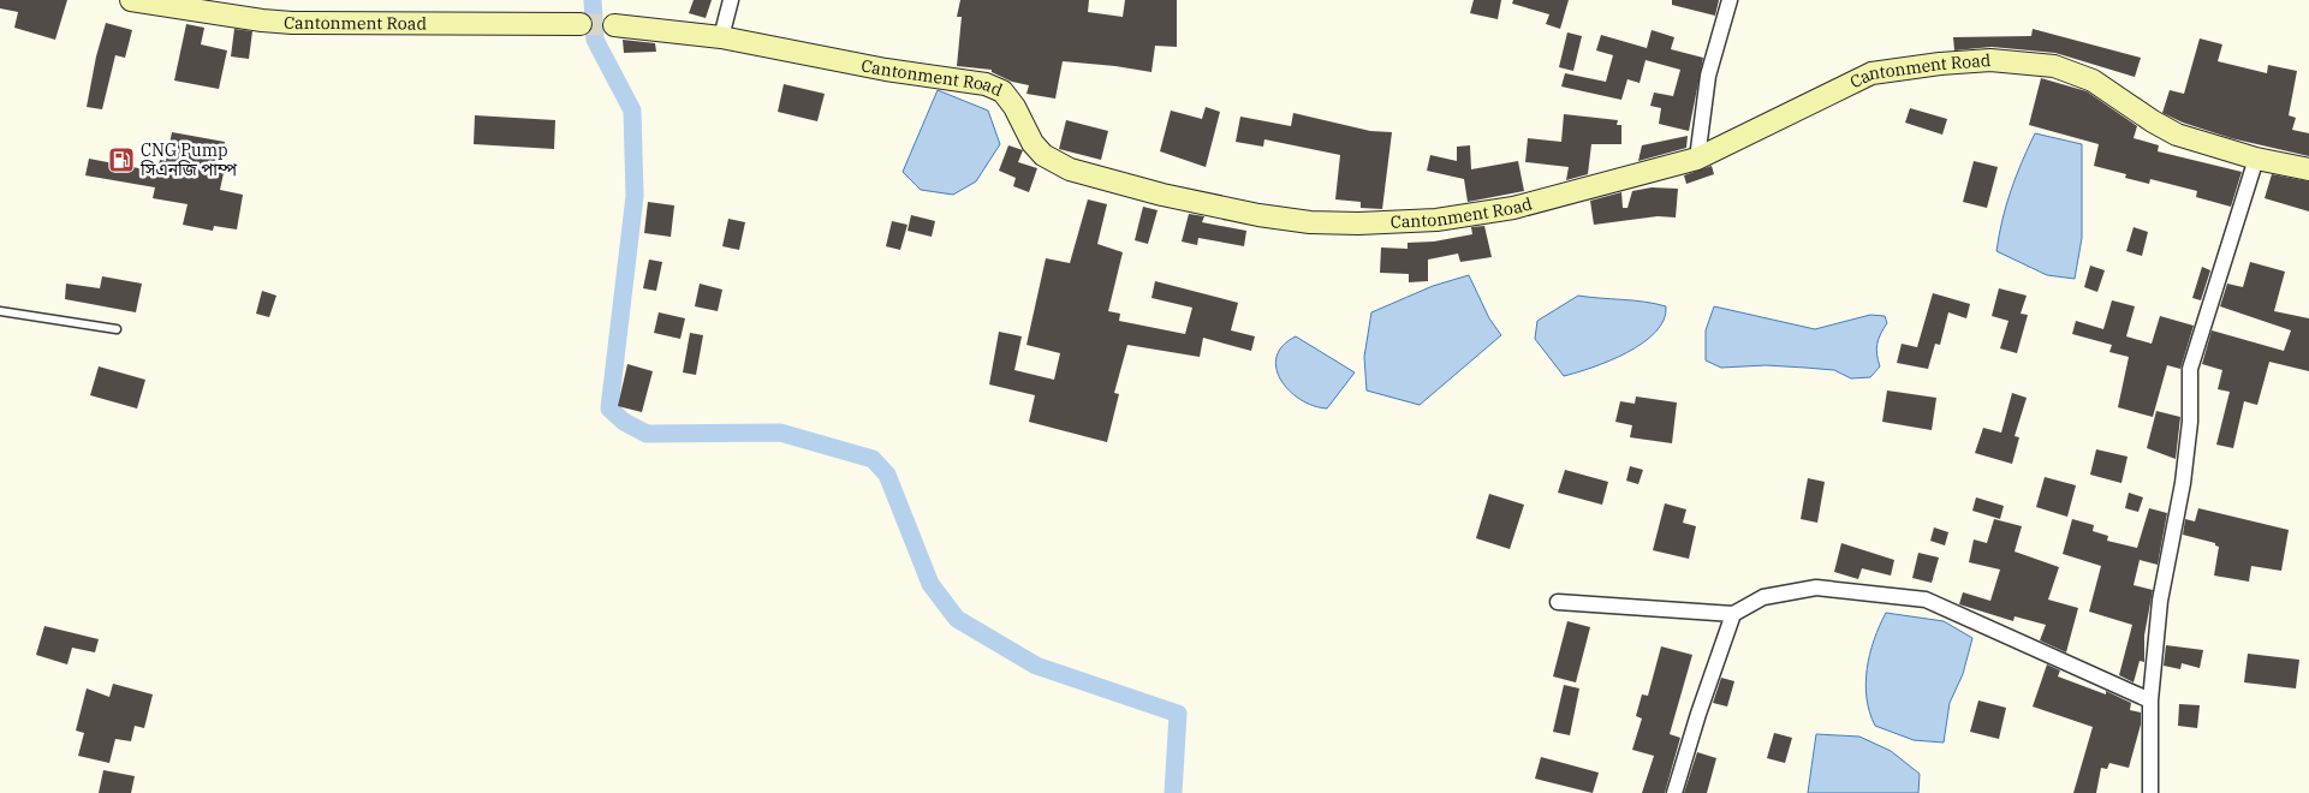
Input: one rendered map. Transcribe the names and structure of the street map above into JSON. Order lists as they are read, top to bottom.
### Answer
{
  "streets": {
    "main road": ["Cantonment Road"]
  },
  "places": {
    "fuel station": ["CNG Pump সিএনজি পাম্প"]
  }
}
